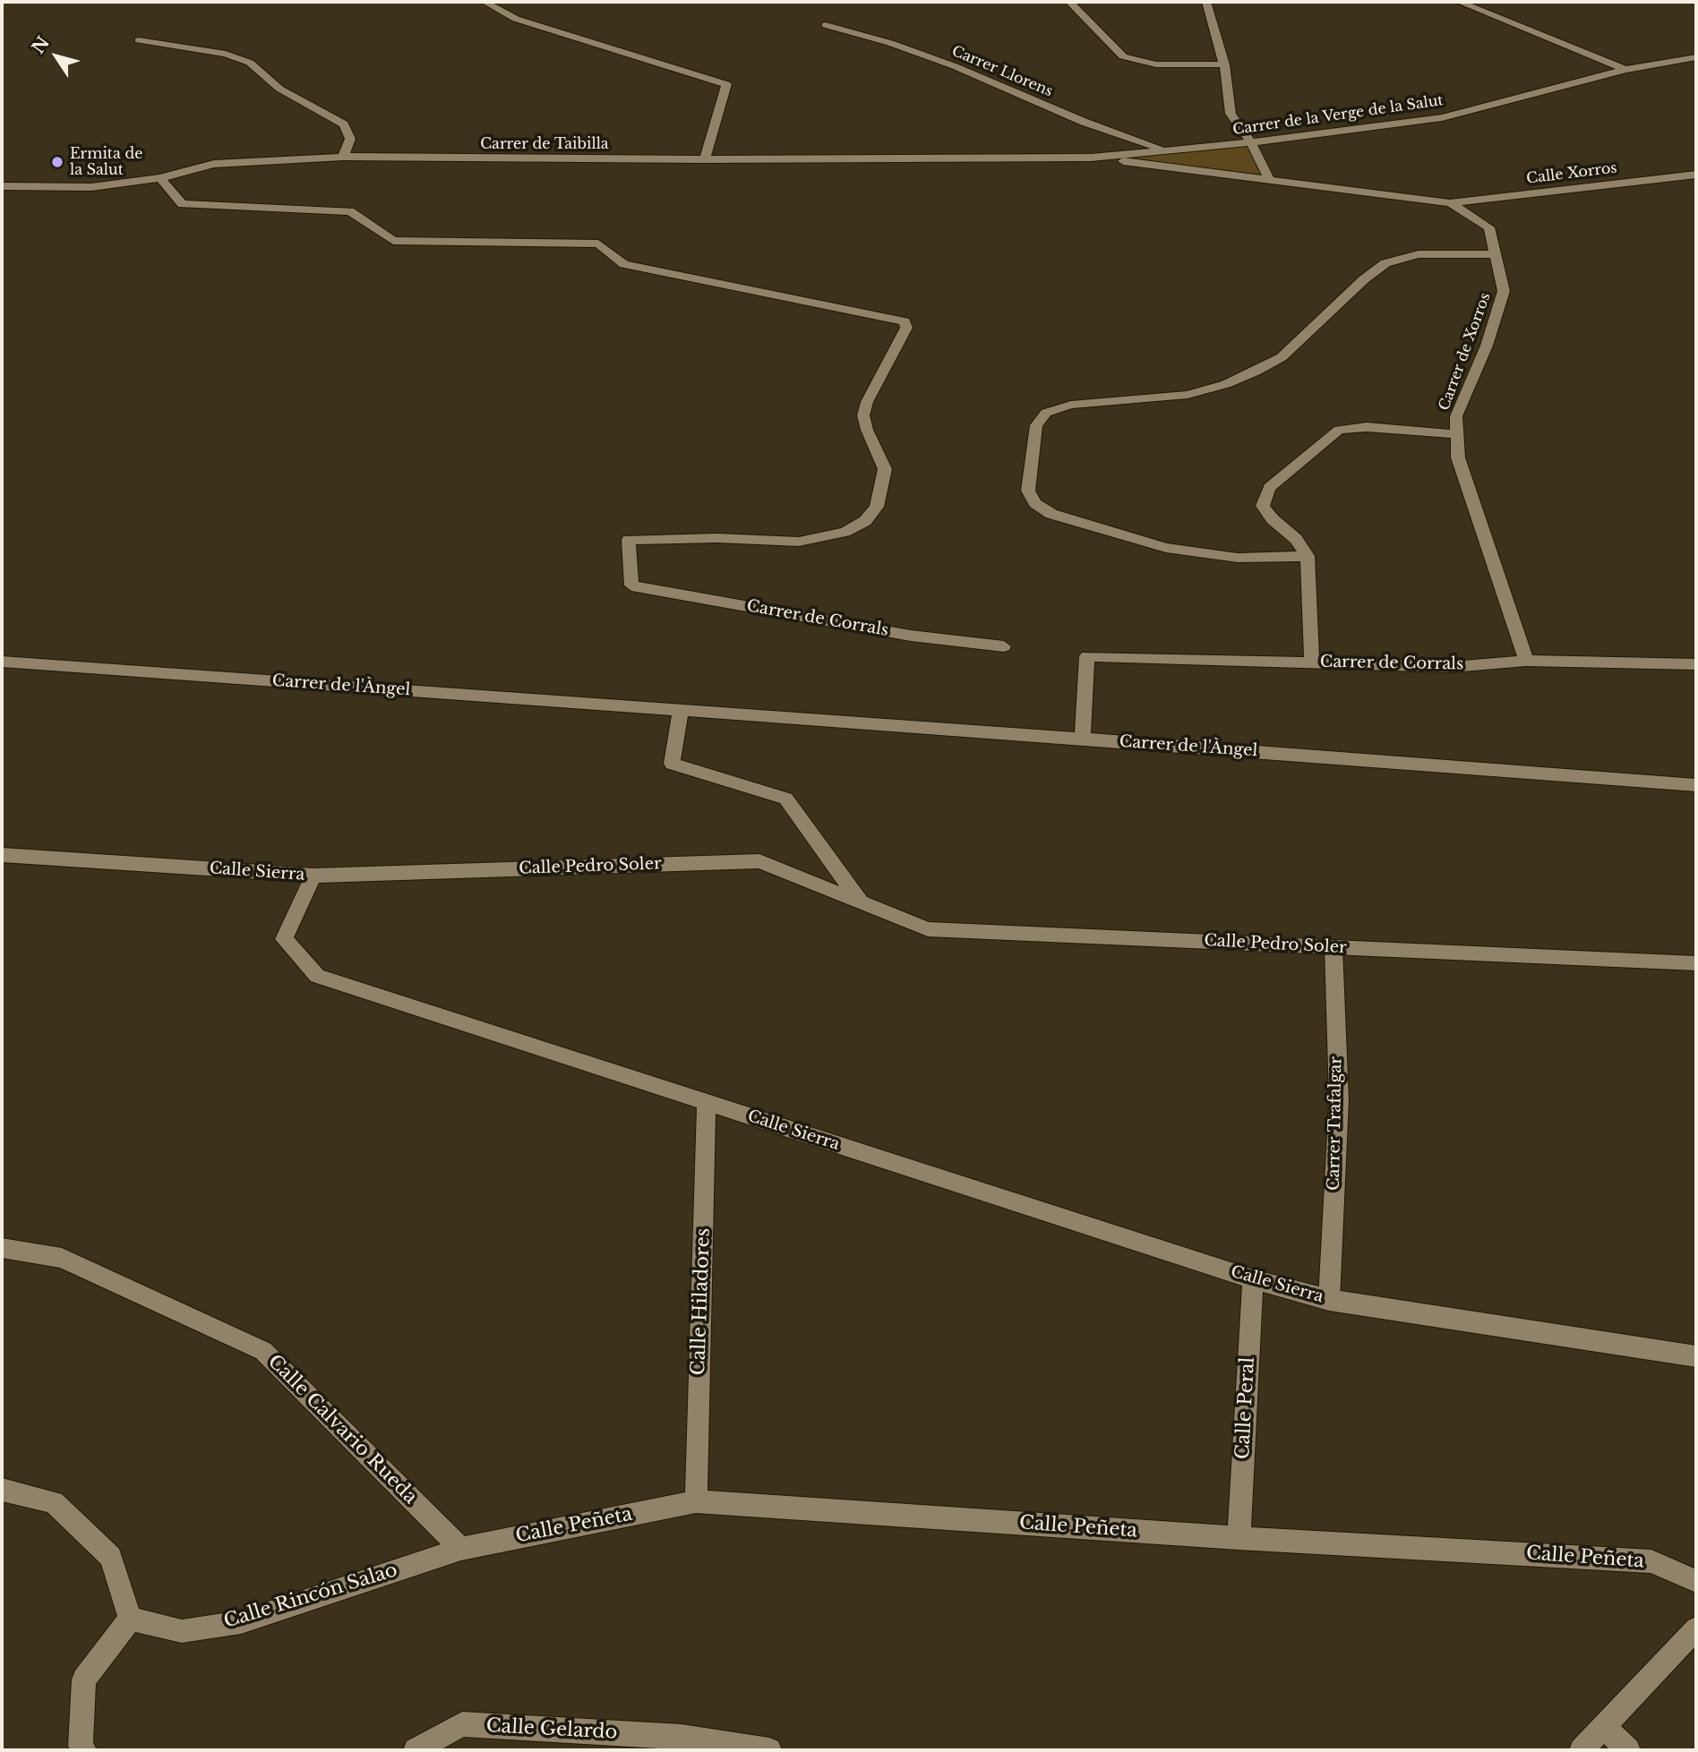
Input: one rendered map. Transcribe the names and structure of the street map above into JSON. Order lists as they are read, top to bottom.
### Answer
{
  "streets": {
    "street": [
      "Carrer Llorens",
      "Carrer de la Verge de la Salut",
      "Carrer de Taibilla",
      "Calle Xorros",
      "Carrer de Xorros",
      "Carrer de Corrals",
      "Carrer de l'Àngel",
      "Calle Pedro Soler",
      "Calle Sierra",
      "Carrer Trafalgar",
      "Calle Hiladores",
      "Calle Peral",
      "Calle Calvario Rueda",
      "Calle Peñeta",
      "Calle Rincón Salao",
      "Calle Gelardo"
    ]
  },
  "crossings": [
    ["Carrer Llorens", "Carrer de la Verge de la Salut"],
    ["Carrer de la Verge de la Salut", "Carrer de Taibilla"],
    ["Carrer de la Verge de la Salut", "Carrer de Xorros"],
    ["Carrer de Taibilla", "Carrer de Xorros"],
    ["Carrer de Taibilla", "Carrer de Corrals"],
    ["Calle Xorros", "Carrer de Xorros"],
    ["Carrer de Xorros", "Carrer de Corrals"],
    ["Carrer de Corrals", "Carrer de l'Àngel"],
    ["Calle Pedro Soler", "Calle Sierra"],
    ["Calle Pedro Soler", "Carrer Trafalgar"],
    ["Calle Sierra", "Carrer Trafalgar"],
    ["Calle Sierra", "Calle Hiladores"],
    ["Calle Sierra", "Calle Peral"],
    ["Calle Hiladores", "Calle Peñeta"],
    ["Calle Peral", "Calle Peñeta"],
    ["Calle Calvario Rueda", "Calle Peñeta"],
    ["Calle Calvario Rueda", "Calle Rincón Salao"],
    ["Calle Peñeta", "Calle Rincón Salao"]
  ],
  "places": ["Ermita de la Salut"],
  "north": "top left"
}
